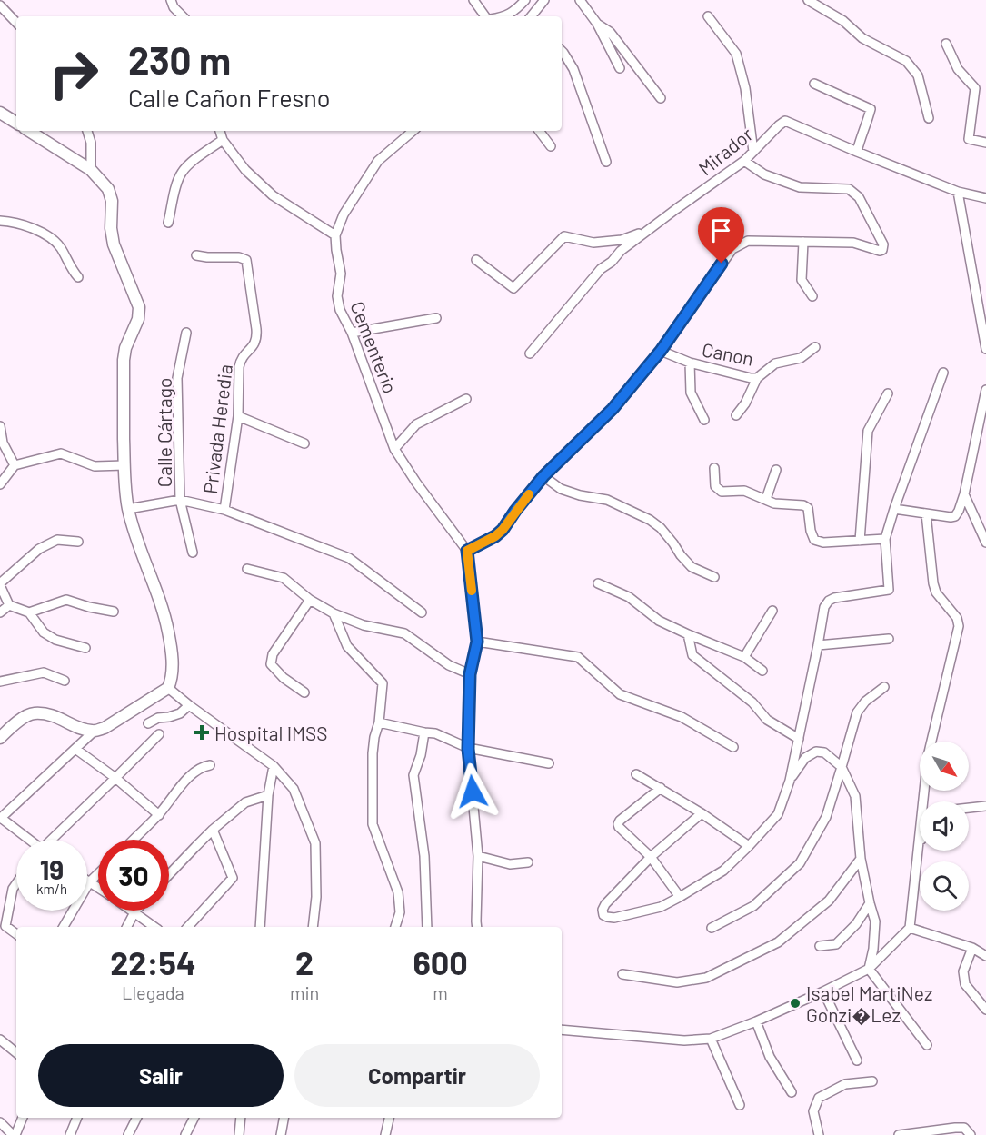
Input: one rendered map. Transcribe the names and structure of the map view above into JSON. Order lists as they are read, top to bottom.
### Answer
{
  "streets": {
    "street": [
      "Mirador",
      "Cementerio",
      "Canon",
      "Privada Heredia",
      "Calle Cártago"
    ]
  },
  "places": {
    "health": ["Hospital IMSS"],
    "other": ["Isabel MartiNez Gonzi�Lez"]
  },
  "north": "bottom right",
  "page": {
    "turn": ["230 m", "Calle Cañon Fresno"],
    "speed": "19 km/h",
    "limit": "30",
    "eta": [
      "22:54",
      "Llegada",
      "2",
      "min",
      "600",
      "m"
    ],
    "buttons": ["Salir", "Compartir"]
  }
}
